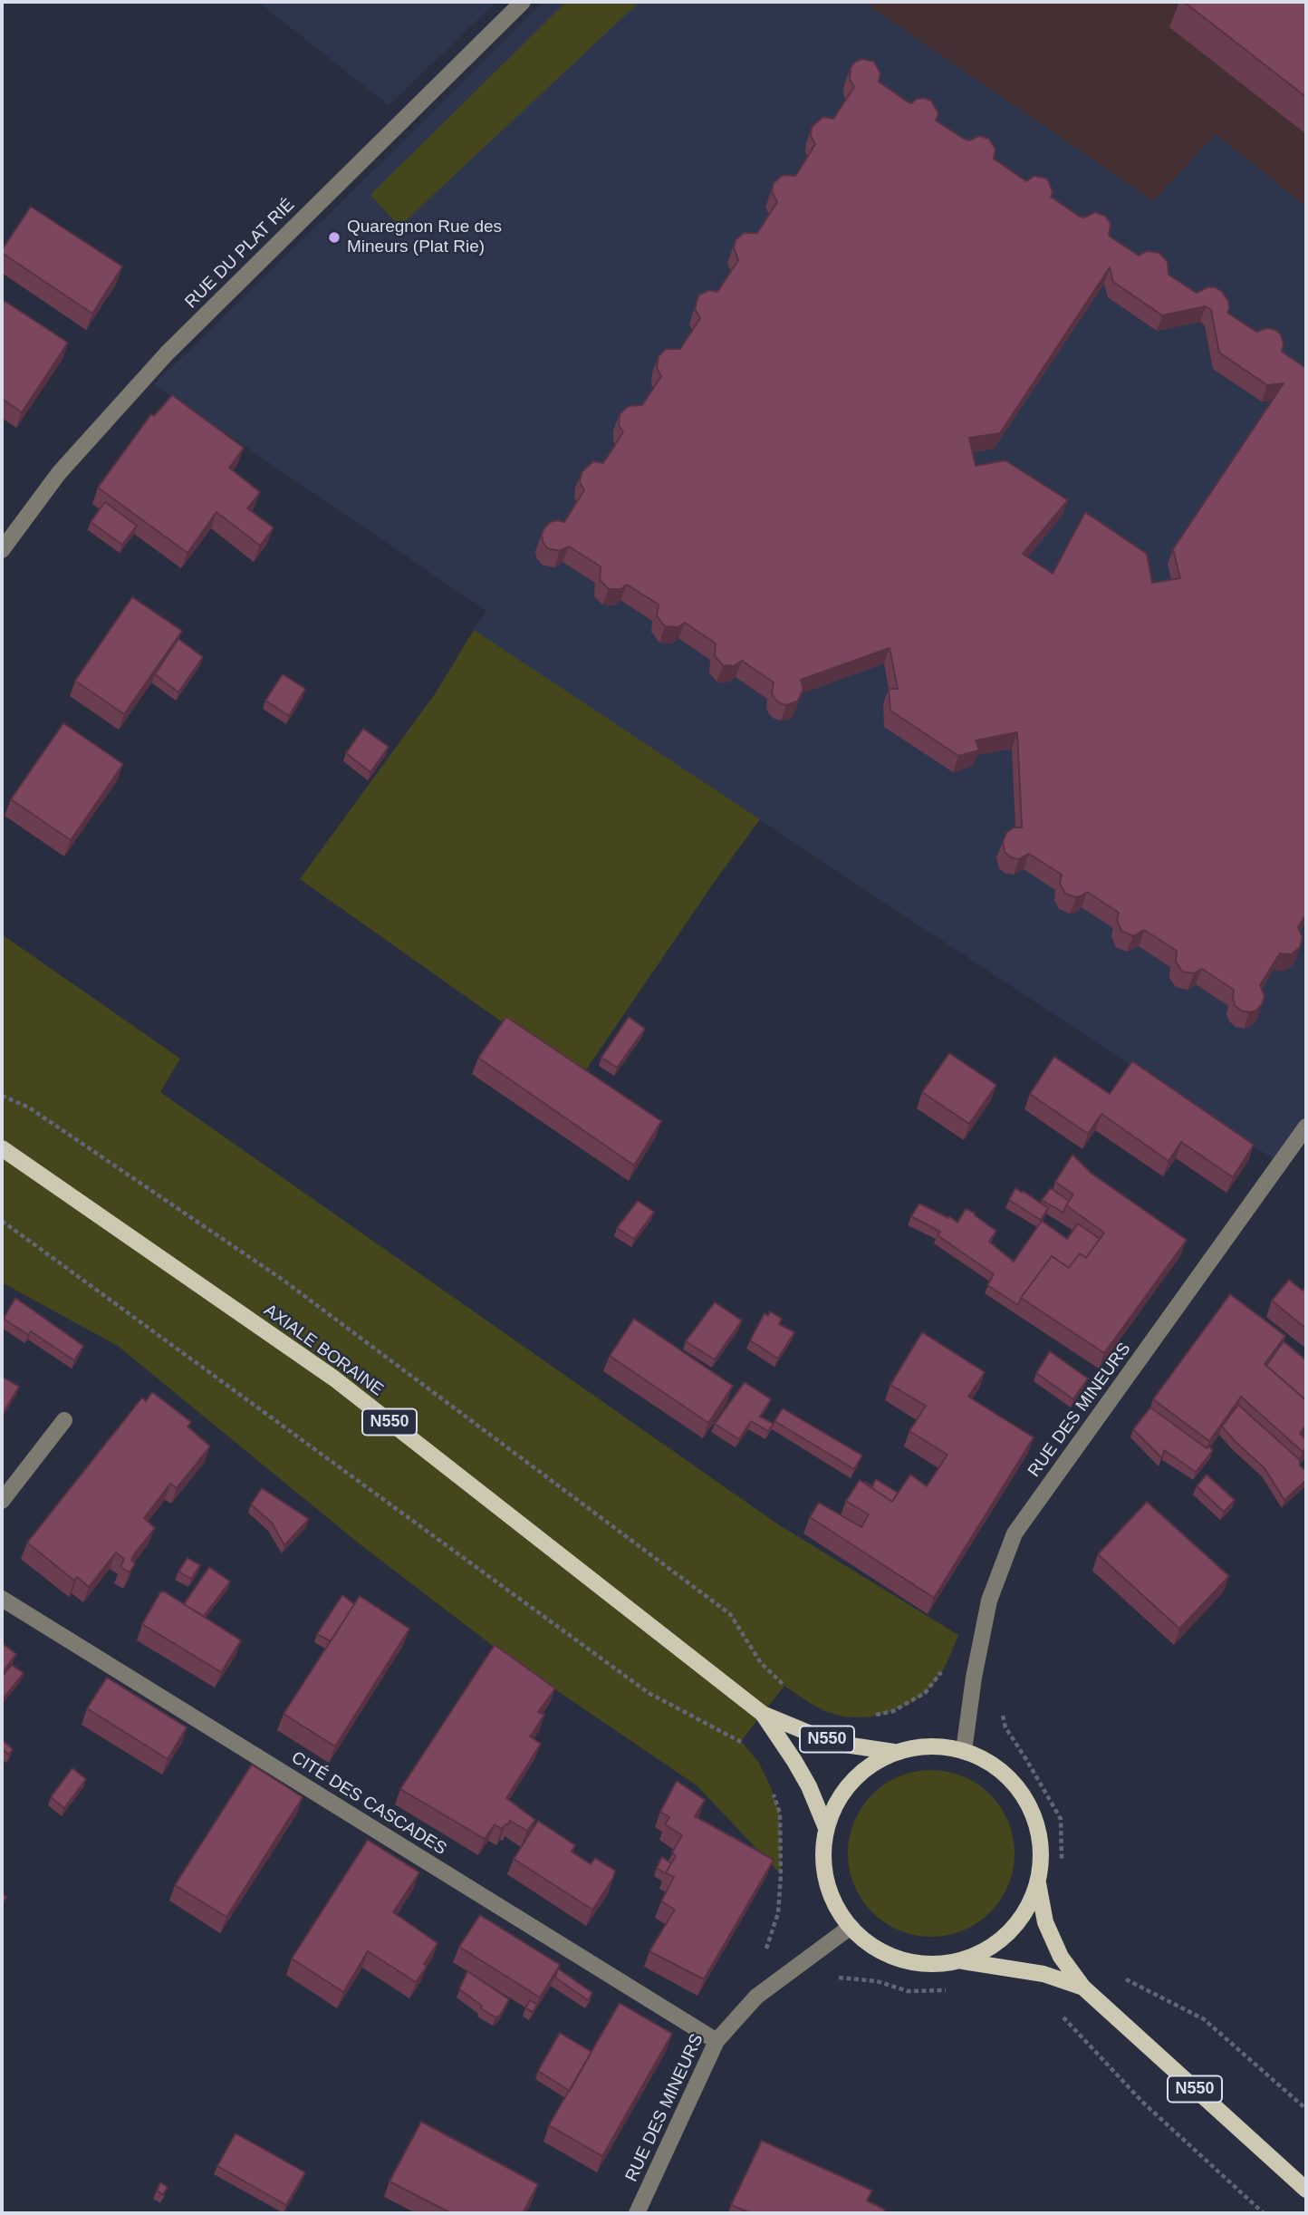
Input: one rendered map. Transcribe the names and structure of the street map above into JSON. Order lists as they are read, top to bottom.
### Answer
{
  "streets": {
    "main road": ["AXIALE BORAINE", "N550"],
    "street": ["RUE DU PLAT RIÉ", "RUE DES MINEURS", "CITÉ DES CASCADES"]
  },
  "crossings": [
    ["AXIALE BORAINE", "N550"],
    ["RUE DES MINEURS", "N550"],
    ["RUE DES MINEURS", "CITÉ DES CASCADES"]
  ],
  "places": ["Quaregnon Rue des Mineurs (Plat Rie)"]
}
